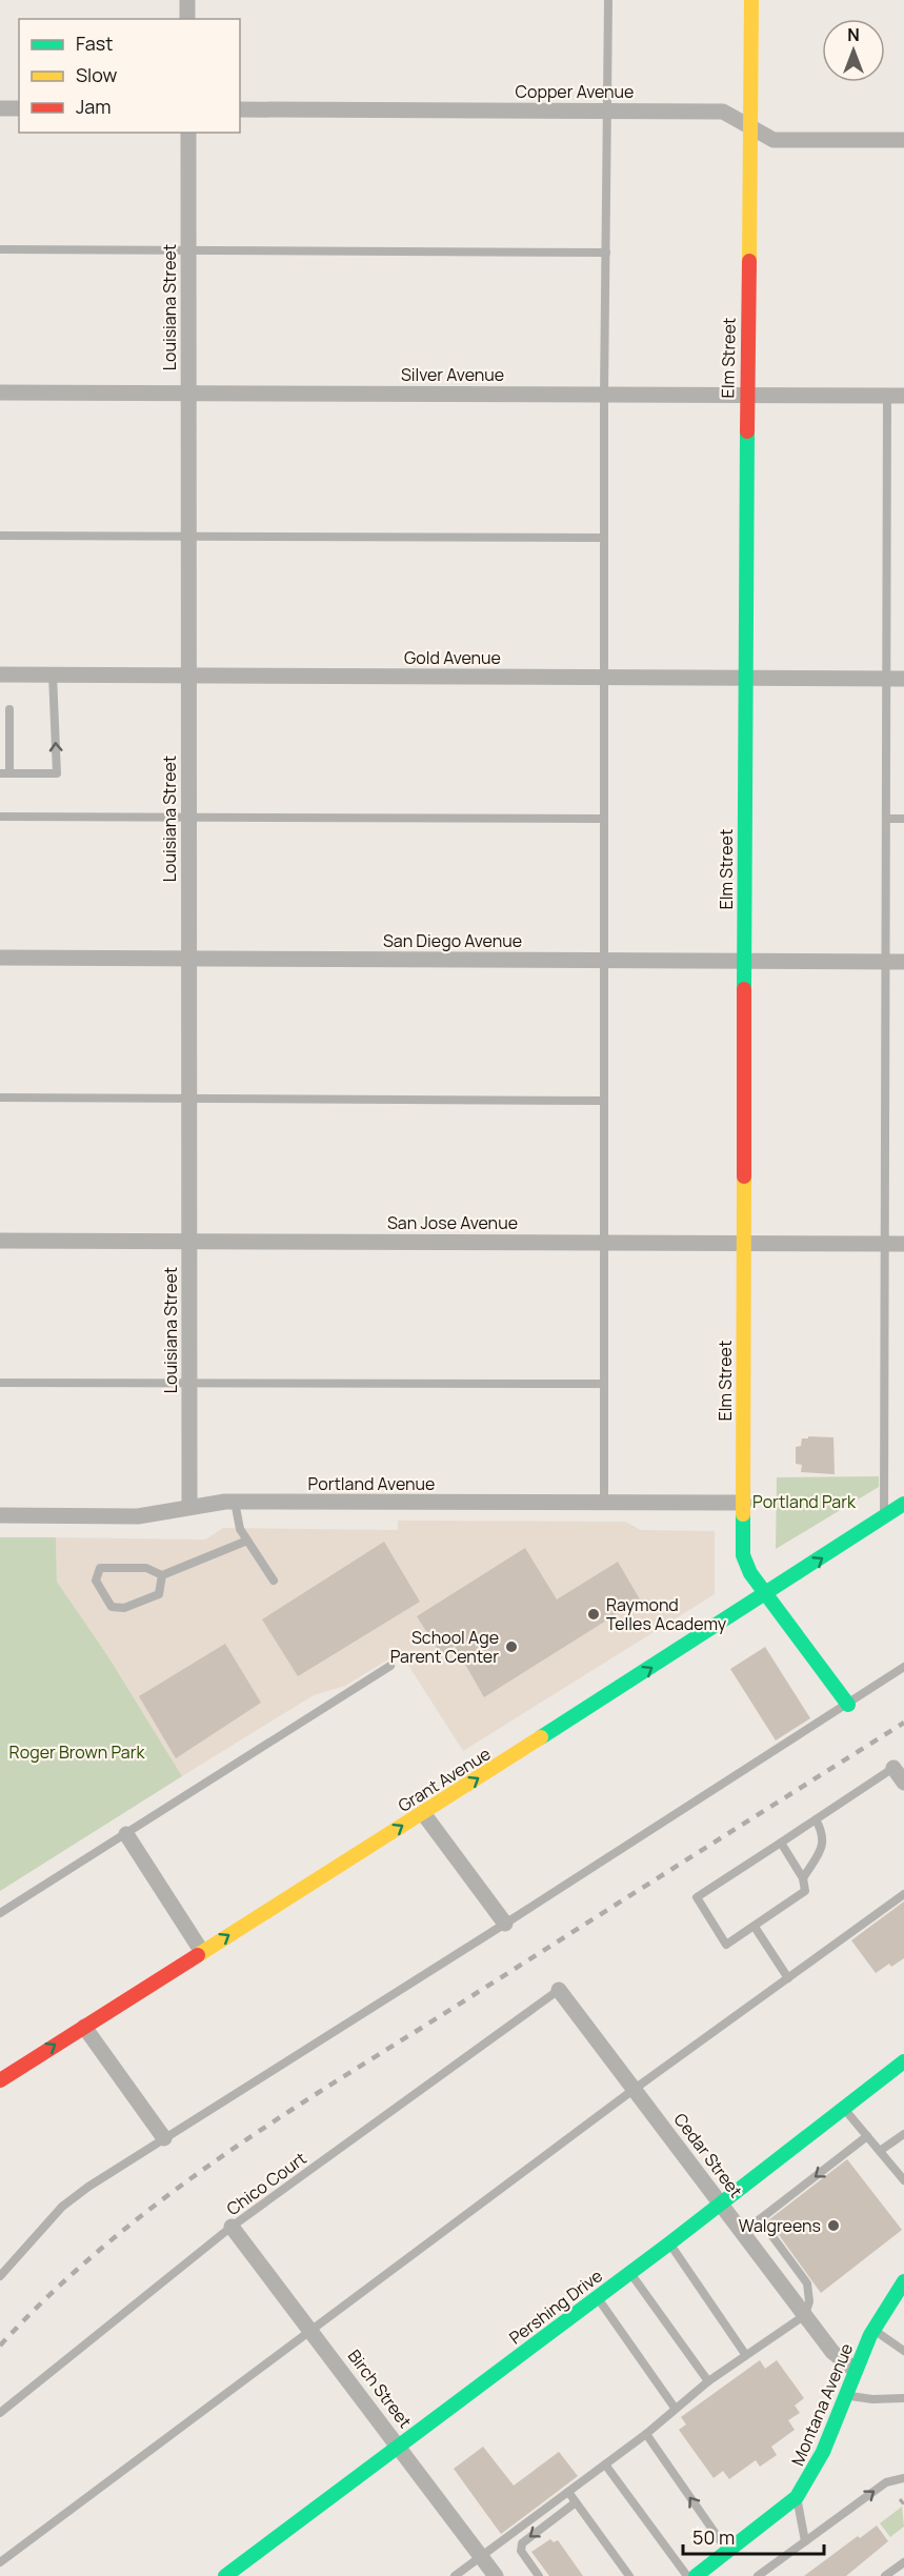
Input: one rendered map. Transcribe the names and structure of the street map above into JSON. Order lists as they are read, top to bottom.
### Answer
{
  "streets": {
    "main road": [
      "Elm Street",
      "Grant Avenue",
      "Pershing Drive",
      "Montana Avenue"
    ],
    "street": [
      "Copper Avenue",
      "Louisiana Street",
      "Silver Avenue",
      "Gold Avenue",
      "San Diego Avenue",
      "San Jose Avenue",
      "Portland Avenue",
      "Cedar Street",
      "Birch Street"
    ],
    "lane": ["Chico Court"]
  },
  "crossings": [
    ["Copper Avenue", "Elm Street"],
    ["Louisiana Street", "Silver Avenue"],
    ["Louisiana Street", "Gold Avenue"],
    ["Louisiana Street", "San Diego Avenue"],
    ["Louisiana Street", "San Jose Avenue"],
    ["Louisiana Street", "Portland Avenue"],
    ["Elm Street", "Silver Avenue"],
    ["Elm Street", "Gold Avenue"],
    ["Elm Street", "San Diego Avenue"],
    ["Elm Street", "San Jose Avenue"],
    ["Elm Street", "Portland Avenue"],
    ["Elm Street", "Grant Avenue"],
    ["Cedar Street", "Chico Court"],
    ["Cedar Street", "Pershing Drive"],
    ["Cedar Street", "Montana Avenue"],
    ["Chico Court", "Birch Street"],
    ["Pershing Drive", "Birch Street"]
  ],
  "one_way": ["Grant Avenue"],
  "parks": ["Portland Park", "Roger Brown Park"],
  "places": ["Raymond Telles Academy", "School Age Parent Center", "Walgreens"],
  "legend": ["Fast", "Slow", "Jam"],
  "scale_bar": "50 m",
  "north": "top"
}
